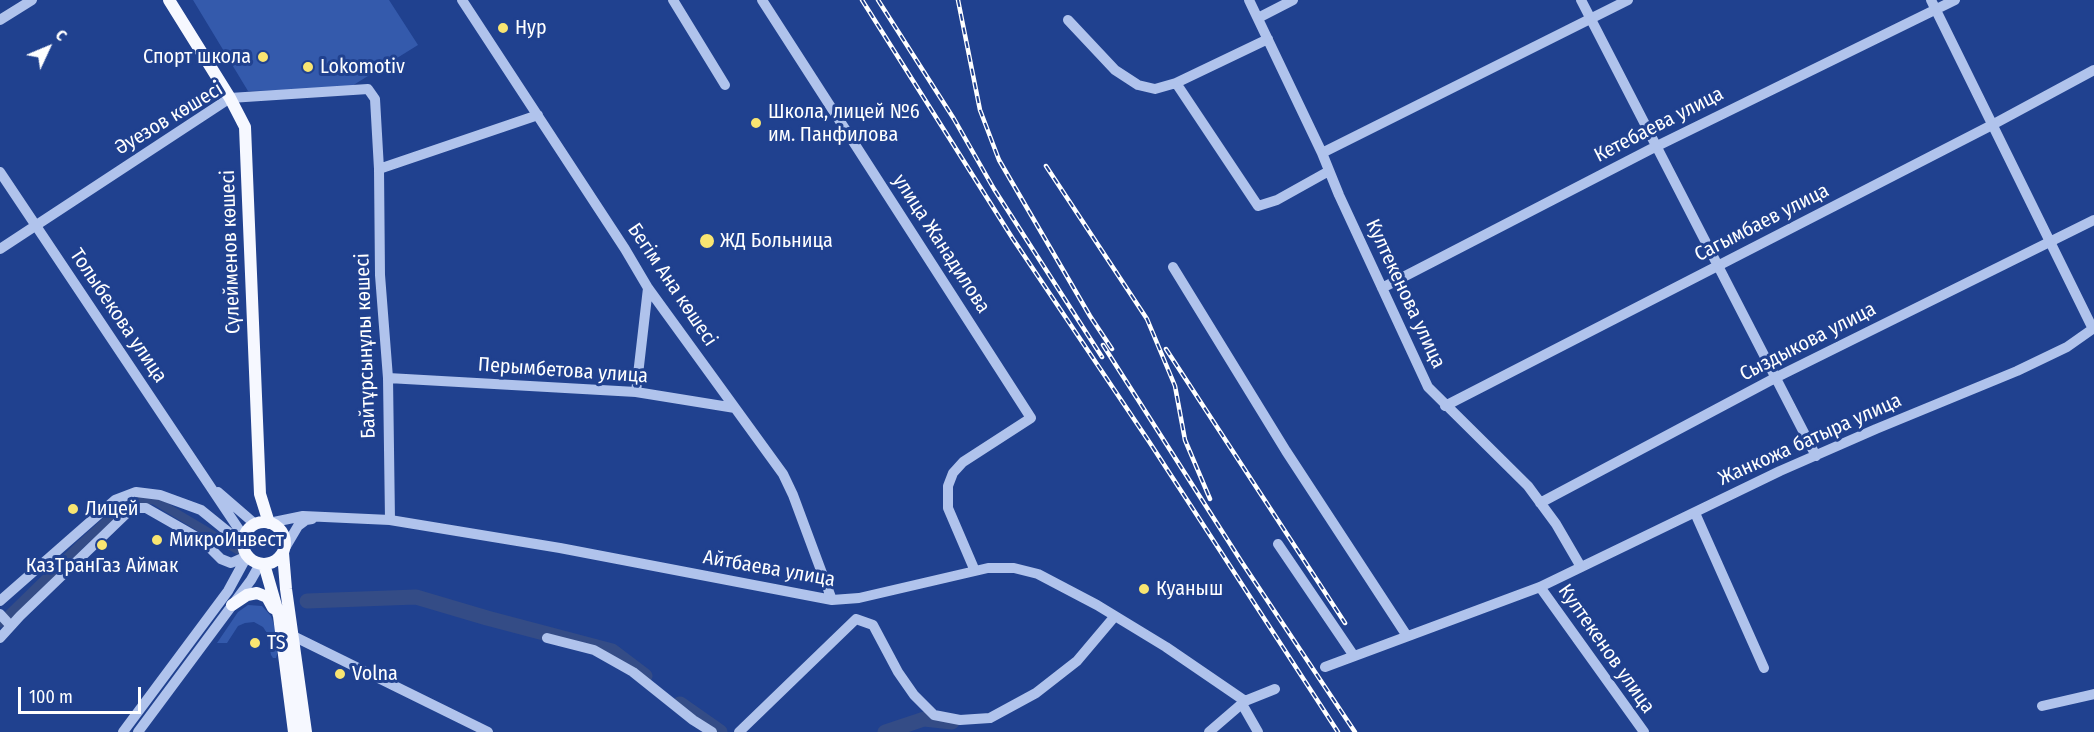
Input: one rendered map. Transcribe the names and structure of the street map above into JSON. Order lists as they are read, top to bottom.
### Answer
{
  "streets": {
    "main road": ["Сүлейменов көшесі"],
    "street": [
      "Әуезов көшесі",
      "Кетебаева улица",
      "Сагымбаев улица",
      "улица Жанадилова",
      "Бегім Ана көшесі",
      "Култекенова улица",
      "Толыбекова улица",
      "Сыздыкова улица",
      "Байтұрсынұлы көшесі",
      "Перымбетова улица",
      "Жанкожа батыра улица",
      "Айтбаева улица",
      "Култекенов улица"
    ]
  },
  "crossings": [
    ["Әуезов көшесі", "Сүлейменов көшесі"],
    ["Әуезов көшесі", "Толыбекова улица"],
    ["Әуезов көшесі", "Байтұрсынұлы көшесі"],
    ["Кетебаева улица", "Култекенова улица"],
    ["Сагымбаев улица", "Култекенова улица"],
    ["улица Жанадилова", "Айтбаева улица"],
    ["Сүлейменов көшесі", "Айтбаева улица"],
    ["Бегім Ана көшесі", "Перымбетова улица"],
    ["Бегім Ана көшесі", "Айтбаева улица"],
    ["Култекенова улица", "Сыздыкова улица"],
    ["Култекенова улица", "Жанкожа батыра улица"],
    ["Байтұрсынұлы көшесі", "Перымбетова улица"],
    ["Байтұрсынұлы көшесі", "Айтбаева улица"],
    ["Жанкожа батыра улица", "Култекенов улица"]
  ],
  "places": [
    "Нур",
    "Спорт школа",
    "Lokomotiv",
    "Школа, лицей №6 им. Панфилова",
    "ЖД Больница",
    "Лицей",
    "МикроИнвест",
    "КазТранГаз Аймак",
    "Куаныш",
    "TS",
    "Volna"
  ],
  "scale_bar": "100 m",
  "north": "top right"
}
